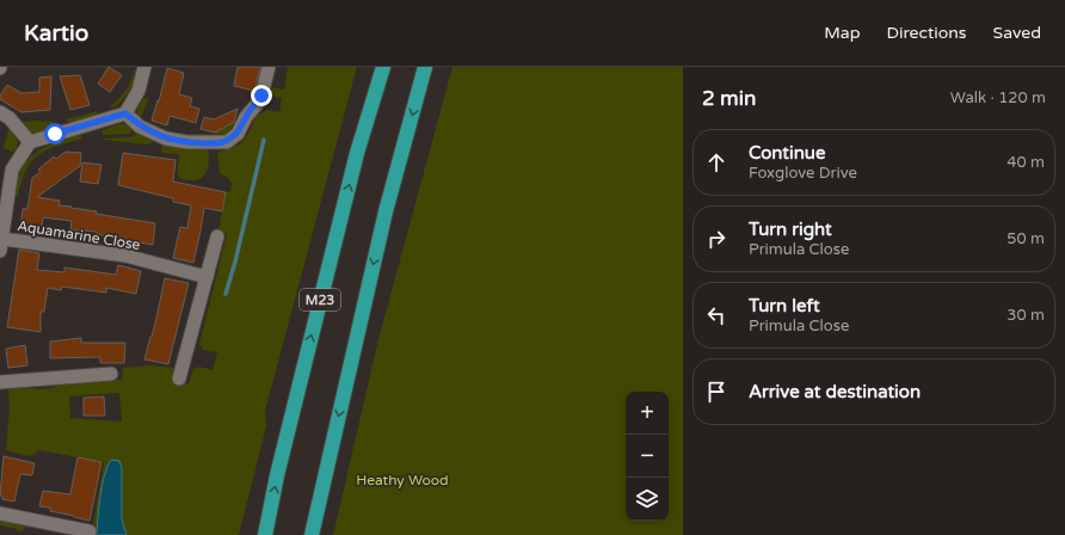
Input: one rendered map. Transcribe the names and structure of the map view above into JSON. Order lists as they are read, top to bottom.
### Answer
{
  "streets": {
    "highway": ["M23"],
    "street": ["Aquamarine Close"]
  },
  "parks": ["Heathy Wood"],
  "page": {
    "header": "Kartio",
    "nav": ["Map", "Directions", "Saved"],
    "heading": ["2 min", "Walk · 120 m"],
    "list": [
      ["Continue", "Foxglove Drive", "40 m"],
      ["Turn right", "Primula Close", "50 m"],
      ["Turn left", "Primula Close", "30 m"],
      "Arrive at destination"
    ],
    "map_buttons": ["+", "−"]
  }
}
